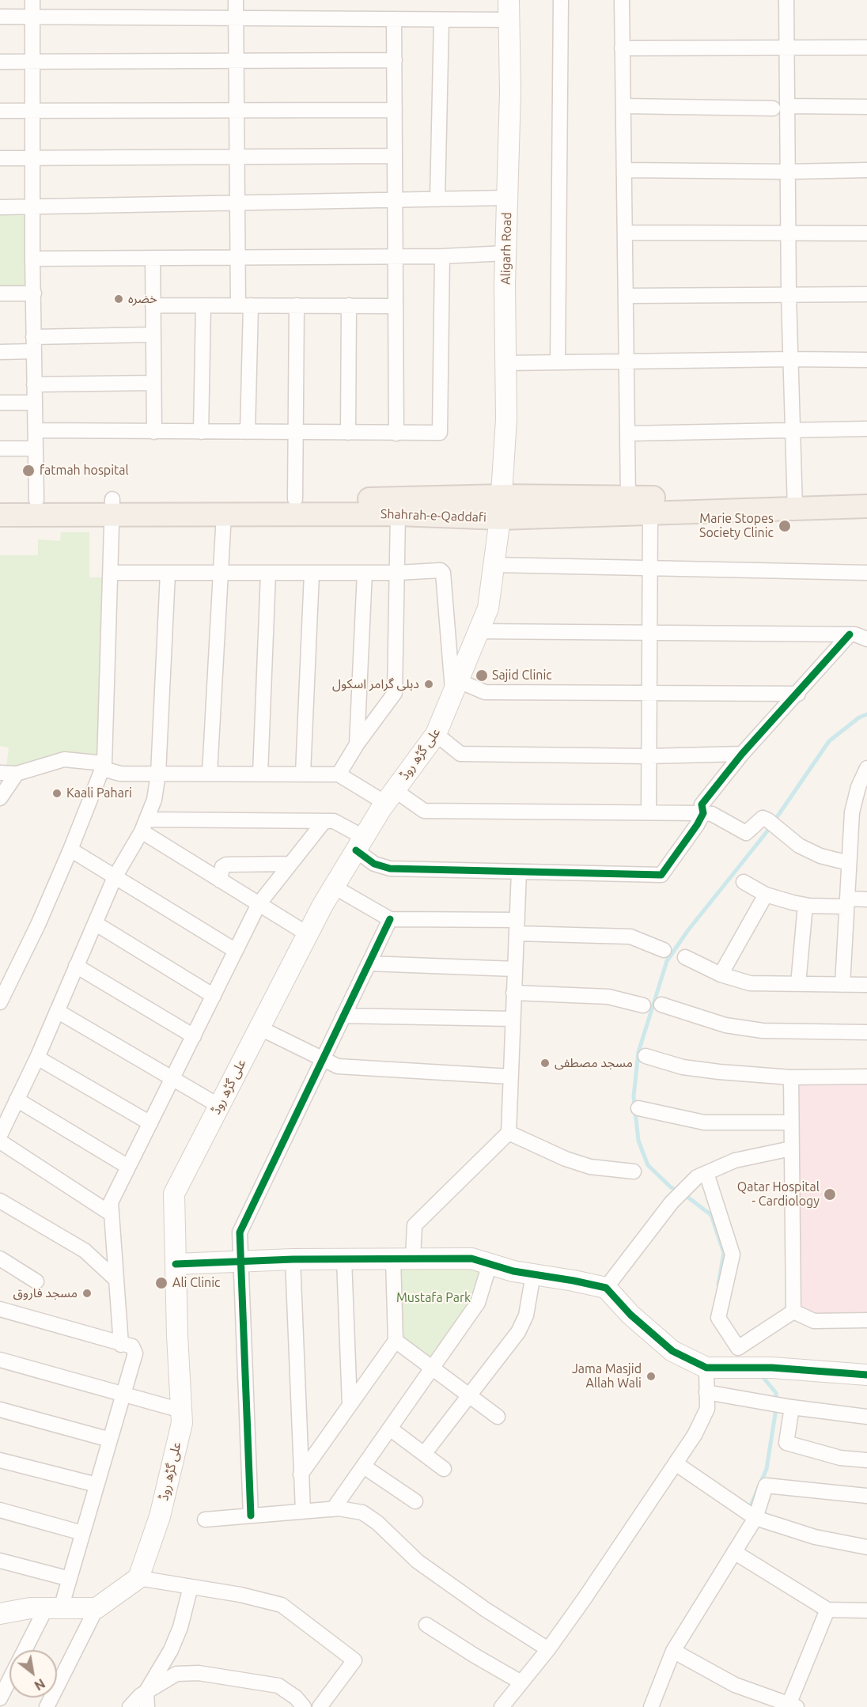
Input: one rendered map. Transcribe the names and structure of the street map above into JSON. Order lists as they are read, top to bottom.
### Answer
{
  "streets": {
    "main road": ["Aligarh Road", "Shahrah-e-Qaddafi", "علی گڑھ روڈ"]
  },
  "crossings": [
    ["Aligarh Road", "Shahrah-e-Qaddafi"],
    ["Aligarh Road", "علی گڑھ روڈ"],
    ["Shahrah-e-Qaddafi", "علی گڑھ روڈ"]
  ],
  "parks": ["Mustafa Park"],
  "places": [
    "خضرہ",
    "fatmah hospital",
    "Marie Stopes Society Clinic",
    "Sajid Clinic",
    "دہلی گرامر اسکول",
    "Kaali Pahari",
    "مسجد مصطفی",
    "Qatar Hospital - Cardiology",
    "Ali Clinic",
    "مسجد فاروق",
    "Jama Masjid Allah Wali"
  ],
  "north": "bottom right"
}
